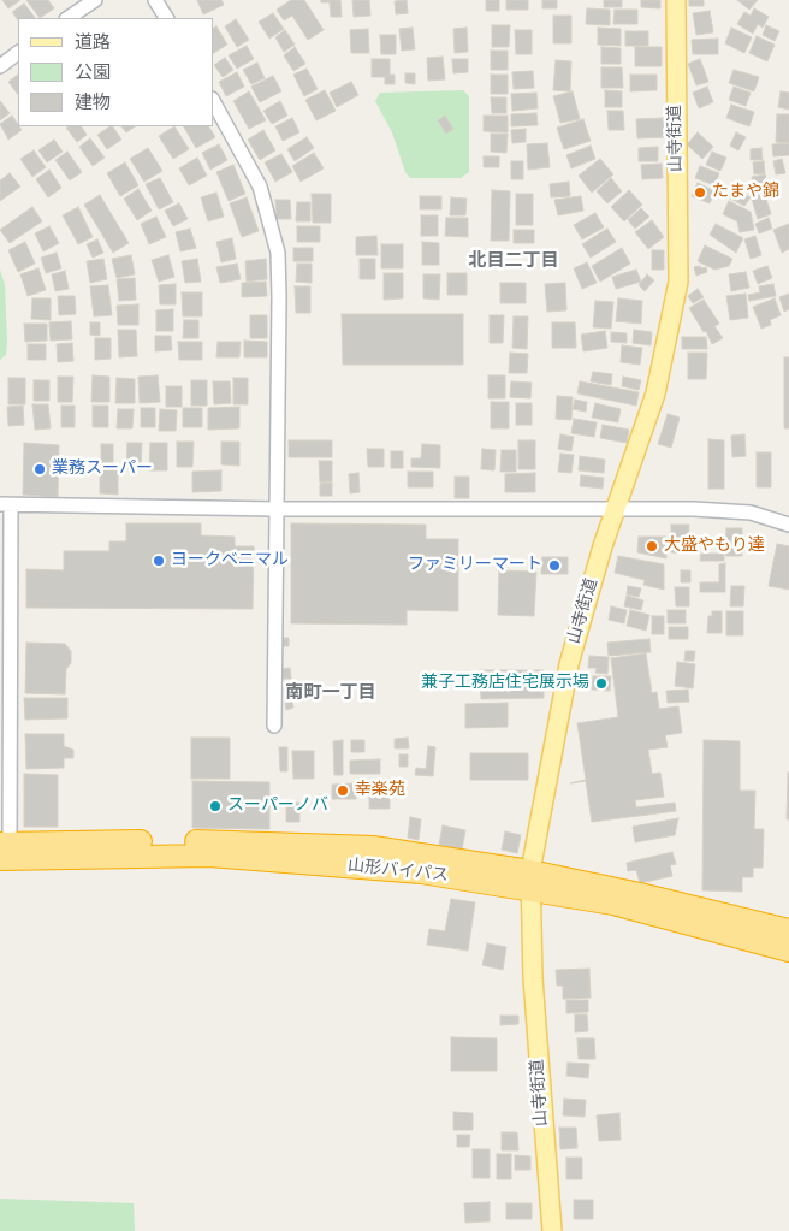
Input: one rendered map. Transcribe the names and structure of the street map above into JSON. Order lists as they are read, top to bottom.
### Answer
{
  "streets": {
    "highway": ["山形バイパス"],
    "main road": ["山寺街道"]
  },
  "crossings": [
    ["山寺街道", "山形バイパス"]
  ],
  "districts": ["北目二丁目", "南町一丁目"],
  "places": [
    "たまや錦",
    "業務スーパー",
    "大盛やもり達",
    "ヨークベニマル",
    "ファミリーマート",
    "兼子工務店住宅展示場",
    "幸楽苑",
    "スーパーノバ"
  ],
  "legend": ["道路", "公園", "建物"]
}
